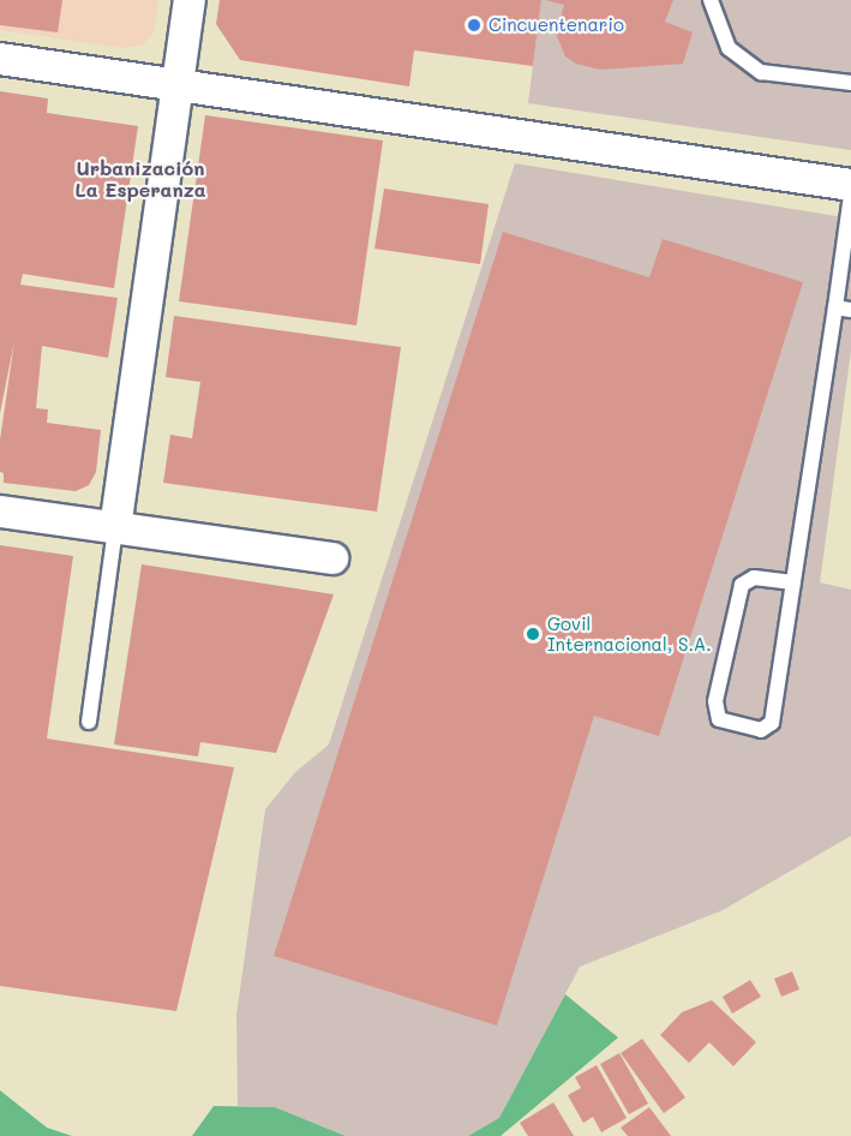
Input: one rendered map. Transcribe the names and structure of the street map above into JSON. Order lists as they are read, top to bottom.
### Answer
{
  "districts": ["Urbanización La Esperanza"],
  "places": ["Cincuentenario", "Govil Internacional, S.A."]
}
